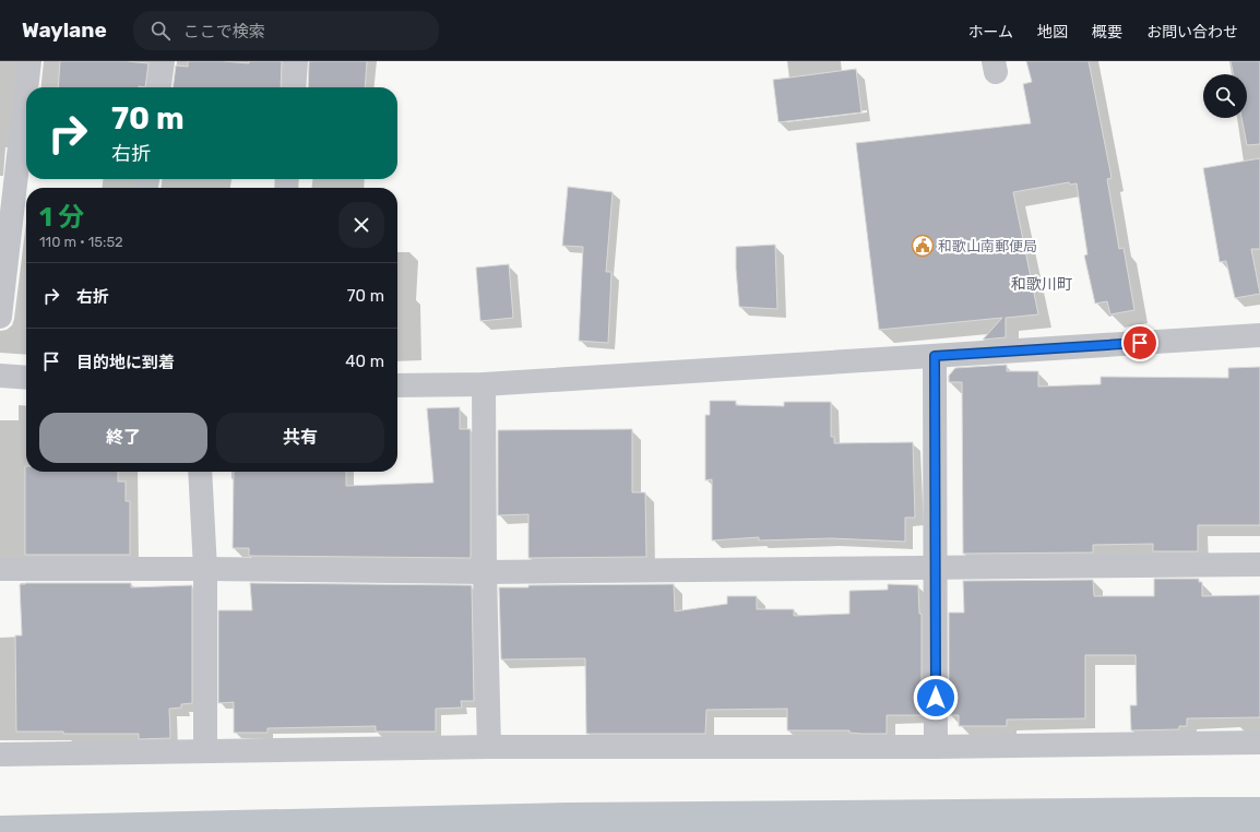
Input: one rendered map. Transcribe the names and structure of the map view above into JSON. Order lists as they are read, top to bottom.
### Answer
{
  "districts": ["和歌川町"],
  "places": {
    "public building": ["和歌山南郵便局"]
  },
  "page": {
    "header": "Waylane",
    "search": "ここで検索",
    "nav": [
      "ホーム",
      "地図",
      "概要",
      "お問い合わせ"
    ],
    "turn": ["70 m", "右折"],
    "heading": ["1 分", "110 m · 15:52"],
    "list": [
      {
        "name": "右折",
        "value": "70 m"
      },
      {
        "name": "目的地に到着",
        "value": "40 m"
      }
    ],
    "buttons": ["終了", "共有"]
  }
}
